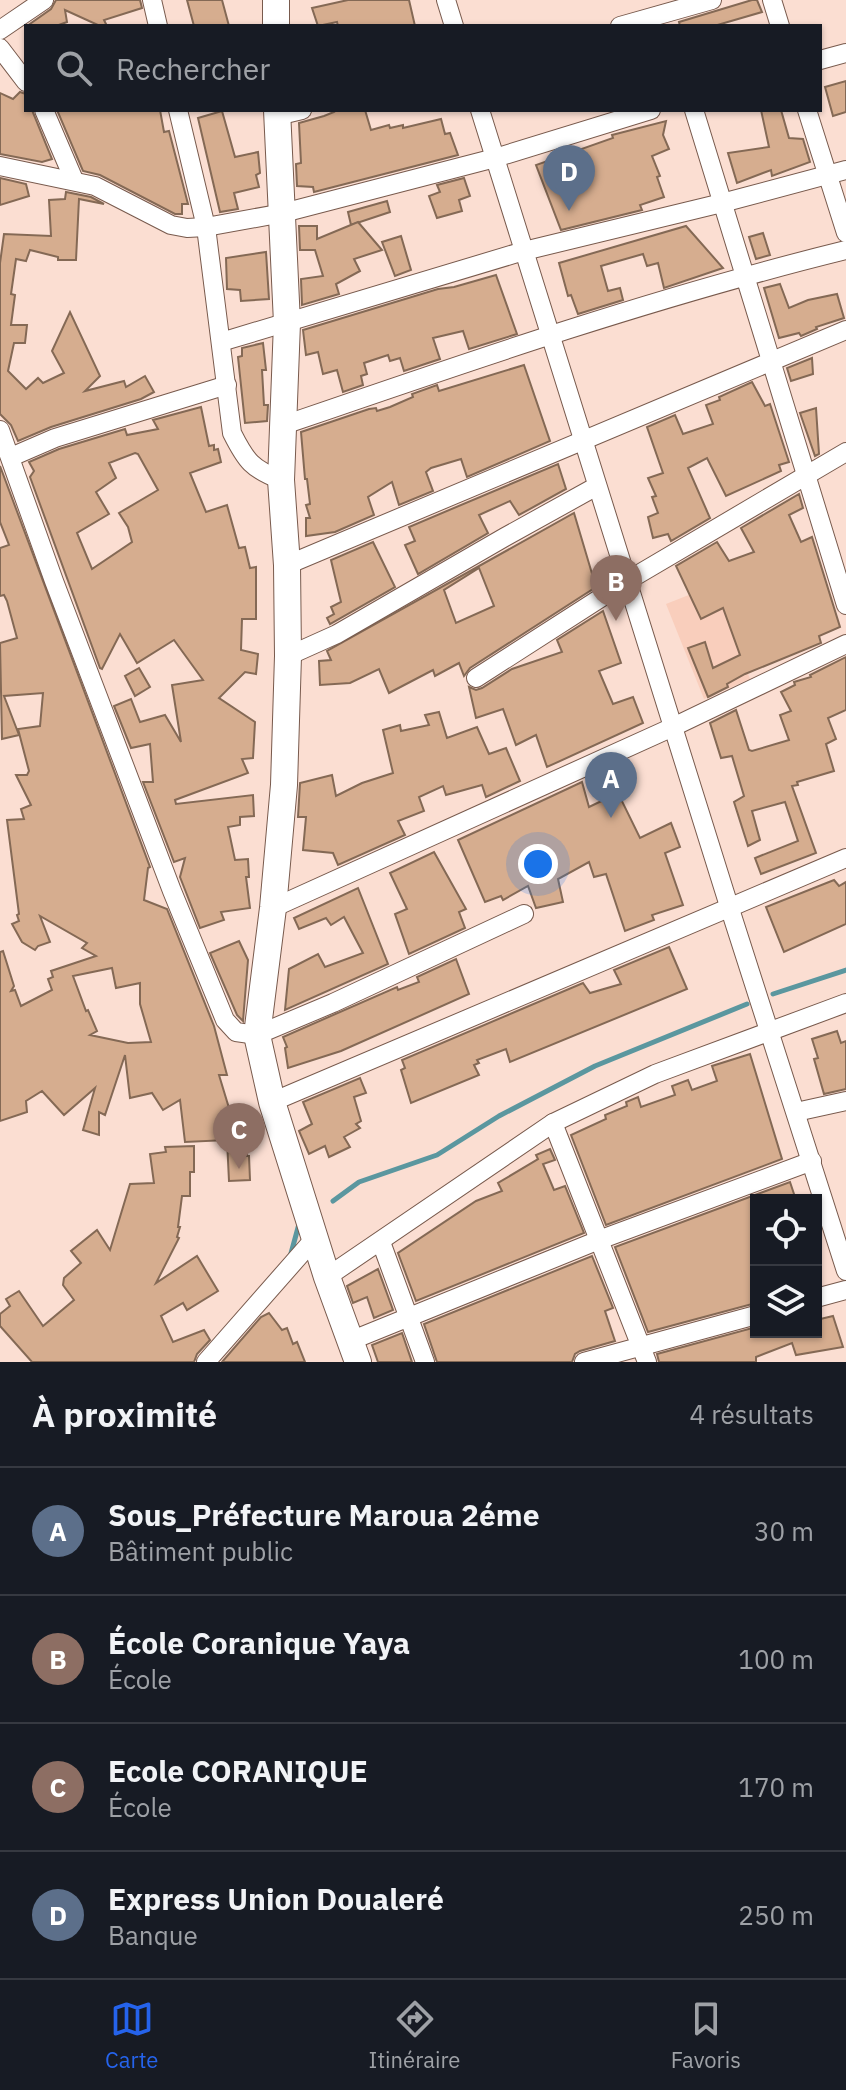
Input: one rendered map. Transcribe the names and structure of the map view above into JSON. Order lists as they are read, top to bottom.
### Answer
{
  "page": {
    "search": "Rechercher",
    "pins": [
      "D",
      "B",
      "A",
      "C"
    ],
    "heading": ["À proximité", "4 résultats"],
    "list": [
      {
        "mark": "A",
        "name": "Sous_Préfecture Maroua 2éme",
        "note": "Bâtiment public",
        "value": "30 m"
      },
      {
        "mark": "B",
        "name": "École Coranique Yaya",
        "note": "École",
        "value": "100 m"
      },
      {
        "mark": "C",
        "name": "Ecole CORANIQUE",
        "note": "École",
        "value": "170 m"
      },
      {
        "mark": "D",
        "name": "Express Union Doualeré",
        "note": "Banque",
        "value": "250 m"
      }
    ],
    "nav": ["Carte", "Itinéraire", "Favoris"]
  }
}
